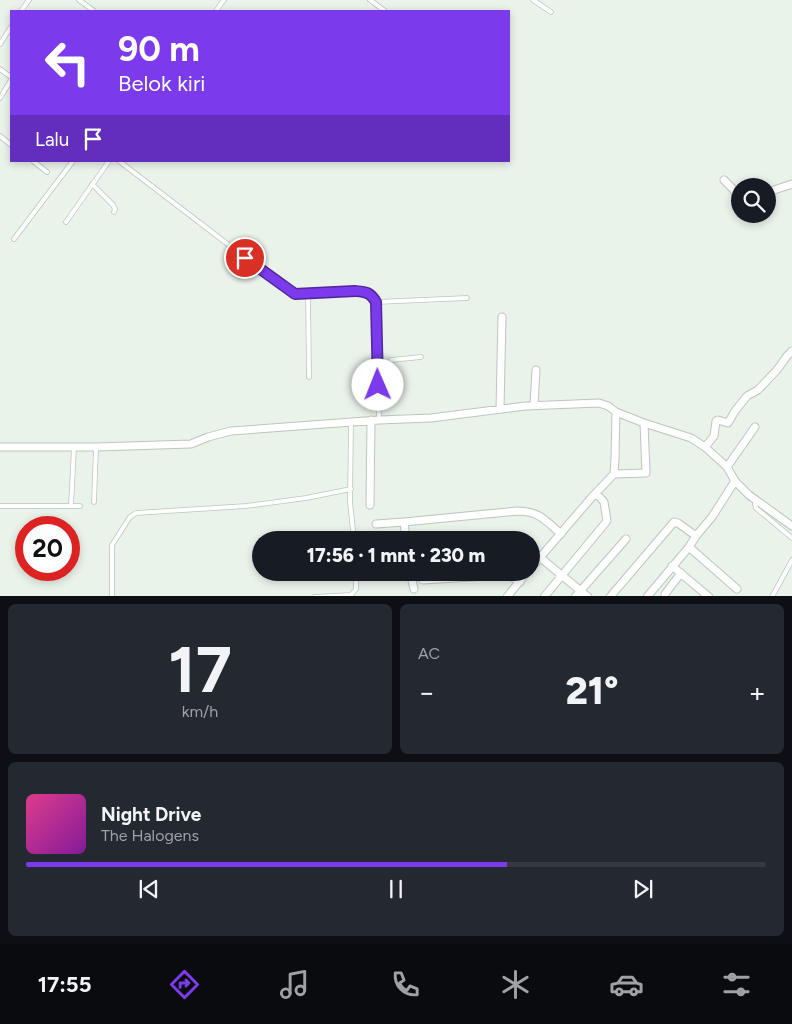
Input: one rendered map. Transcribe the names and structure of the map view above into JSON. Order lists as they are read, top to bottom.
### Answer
{
  "page": {
    "turn": ["90 m", "Belok kiri"],
    "then": "Lalu",
    "limit": "20",
    "trip": "17:56 · 1 mnt · 230 m",
    "tile": [
      ["17", "km/h"],
      "AC"
    ],
    "heat": ["−", "21°", "+"],
    "song": ["Night Drive", "The Halogens"],
    "tabs": "17:55"
  }
}
